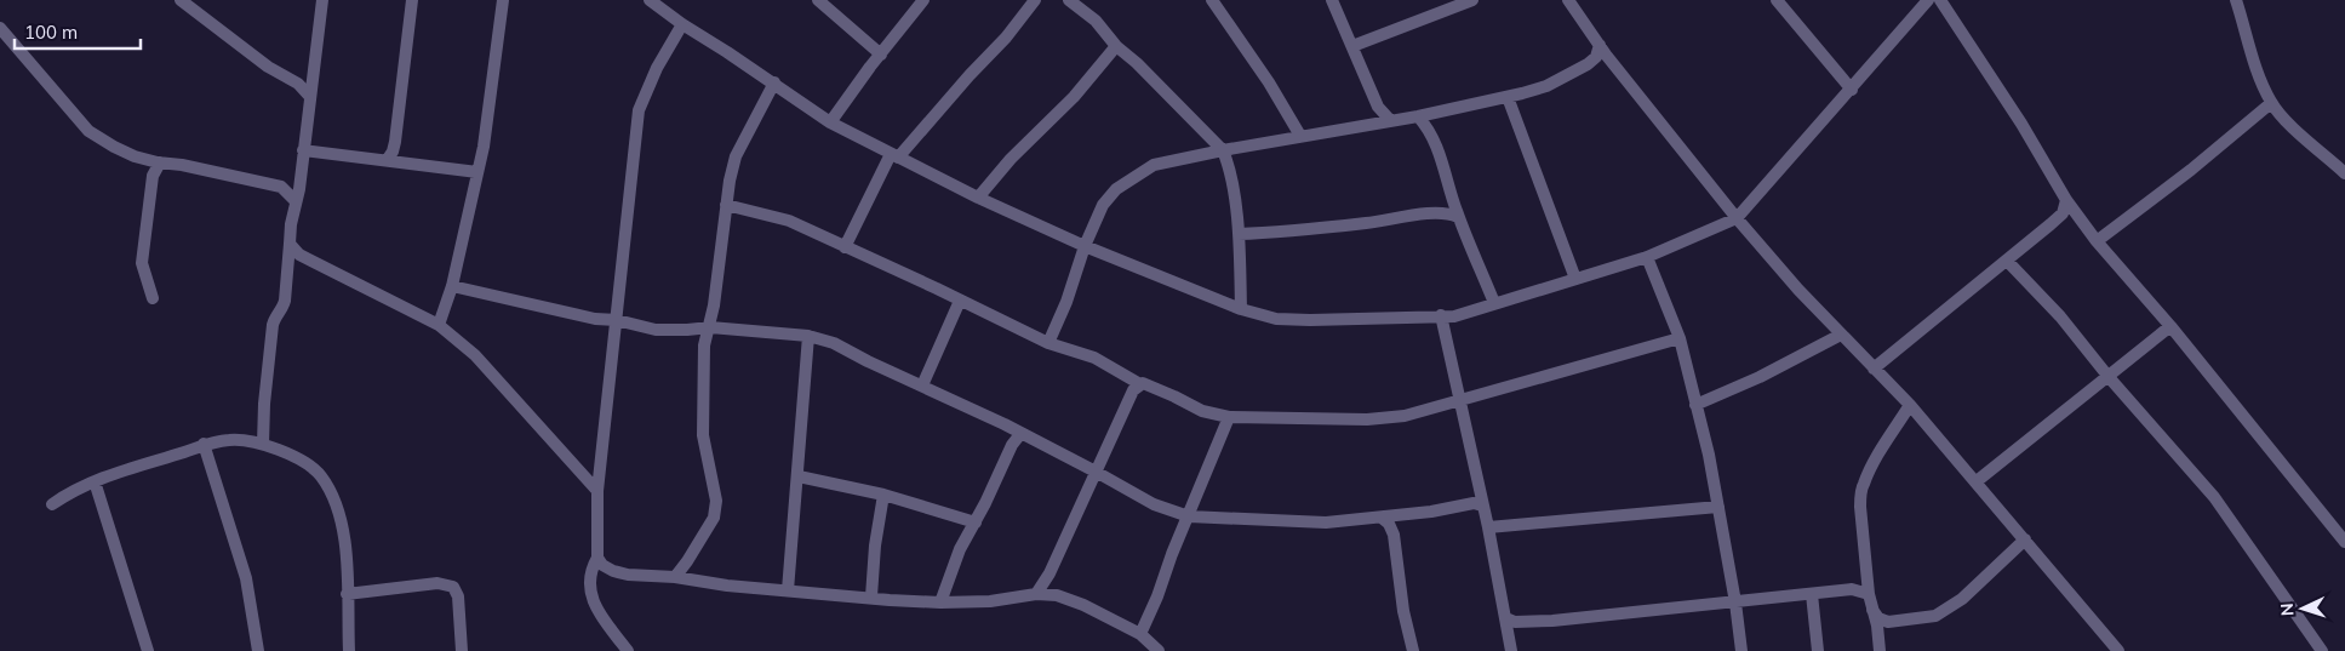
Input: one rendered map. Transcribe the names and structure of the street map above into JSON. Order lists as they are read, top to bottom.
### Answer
{
  "scale_bar": "100 m",
  "north": "left"
}
